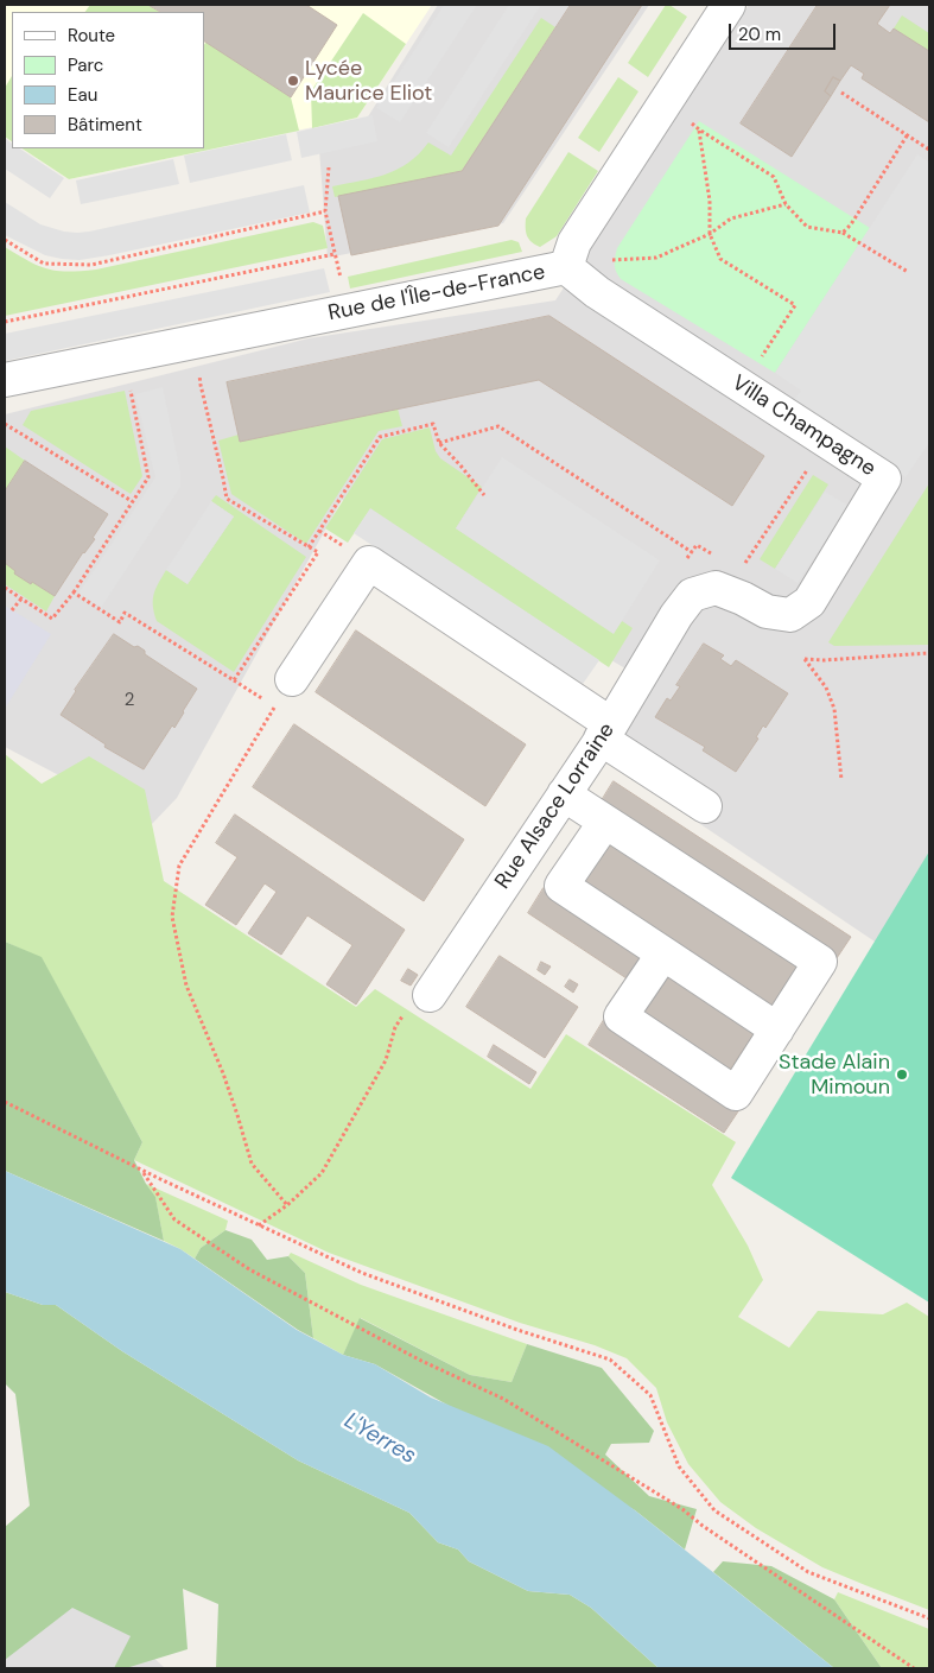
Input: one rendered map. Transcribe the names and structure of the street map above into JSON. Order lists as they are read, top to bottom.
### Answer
{
  "streets": {
    "street": ["Rue de l'Île-de-France", "Villa Champagne", "Rue Alsace Lorraine"]
  },
  "crossings": [
    ["Rue de l'Île-de-France", "Villa Champagne"],
    ["Villa Champagne", "Rue Alsace Lorraine"]
  ],
  "water": ["L'Yerres"],
  "places": ["Lycée Maurice Eliot", "Stade Alain Mimoun"],
  "house_numbers": ["2"],
  "legend": [
    "Route",
    "Parc",
    "Eau",
    "Bâtiment"
  ],
  "scale_bar": "20 m"
}
